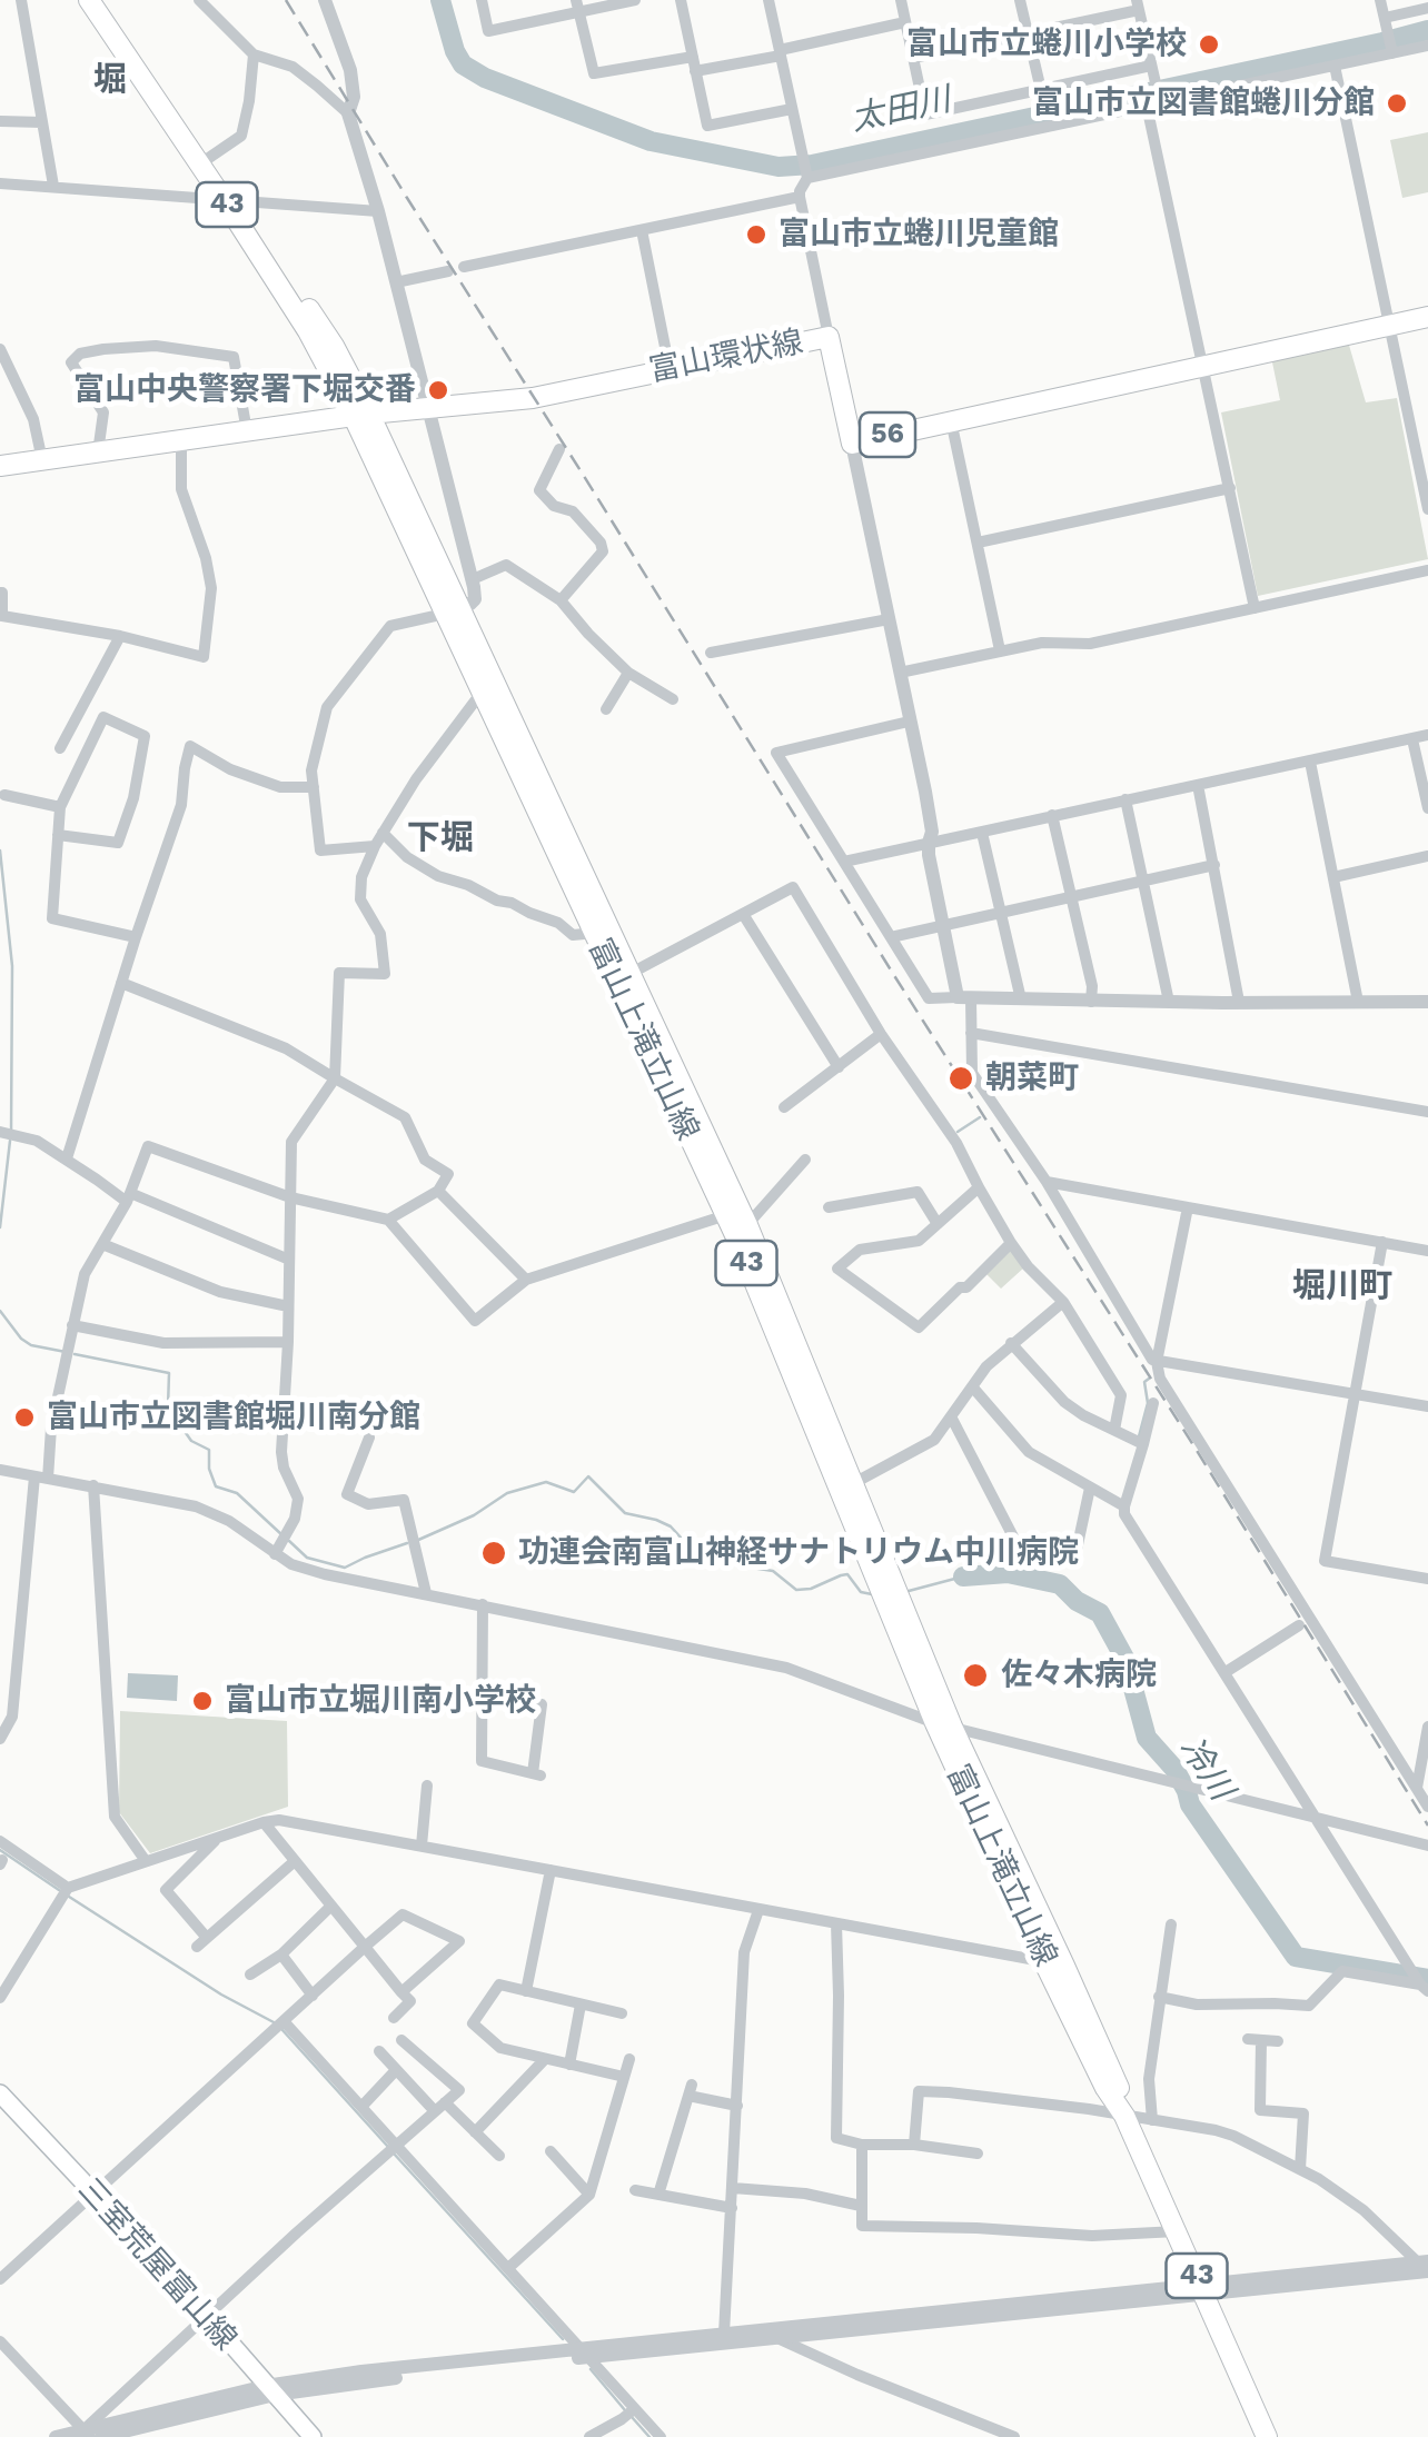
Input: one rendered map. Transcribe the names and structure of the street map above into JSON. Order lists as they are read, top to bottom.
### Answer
{
  "streets": {
    "main road": [
      "43",
      "富山環状線",
      "56",
      "富山上滝立山線",
      "三室荒屋富山線"
    ]
  },
  "crossings": [
    ["富山環状線", "56"],
    ["富山環状線", "富山上滝立山線"]
  ],
  "districts": ["堀", "下堀", "堀川町"],
  "water": ["太田川", "冷川"],
  "places": [
    "富山市立蜷川小学校",
    "富山市立図書館蜷川分館",
    "富山市立蜷川児童館",
    "富山中央警察署下堀交番",
    "朝菜町",
    "富山市立図書館堀川南分館",
    "功連会南富山神経サナトリウム中川病院",
    "佐々木病院",
    "富山市立堀川南小学校"
  ]
}
